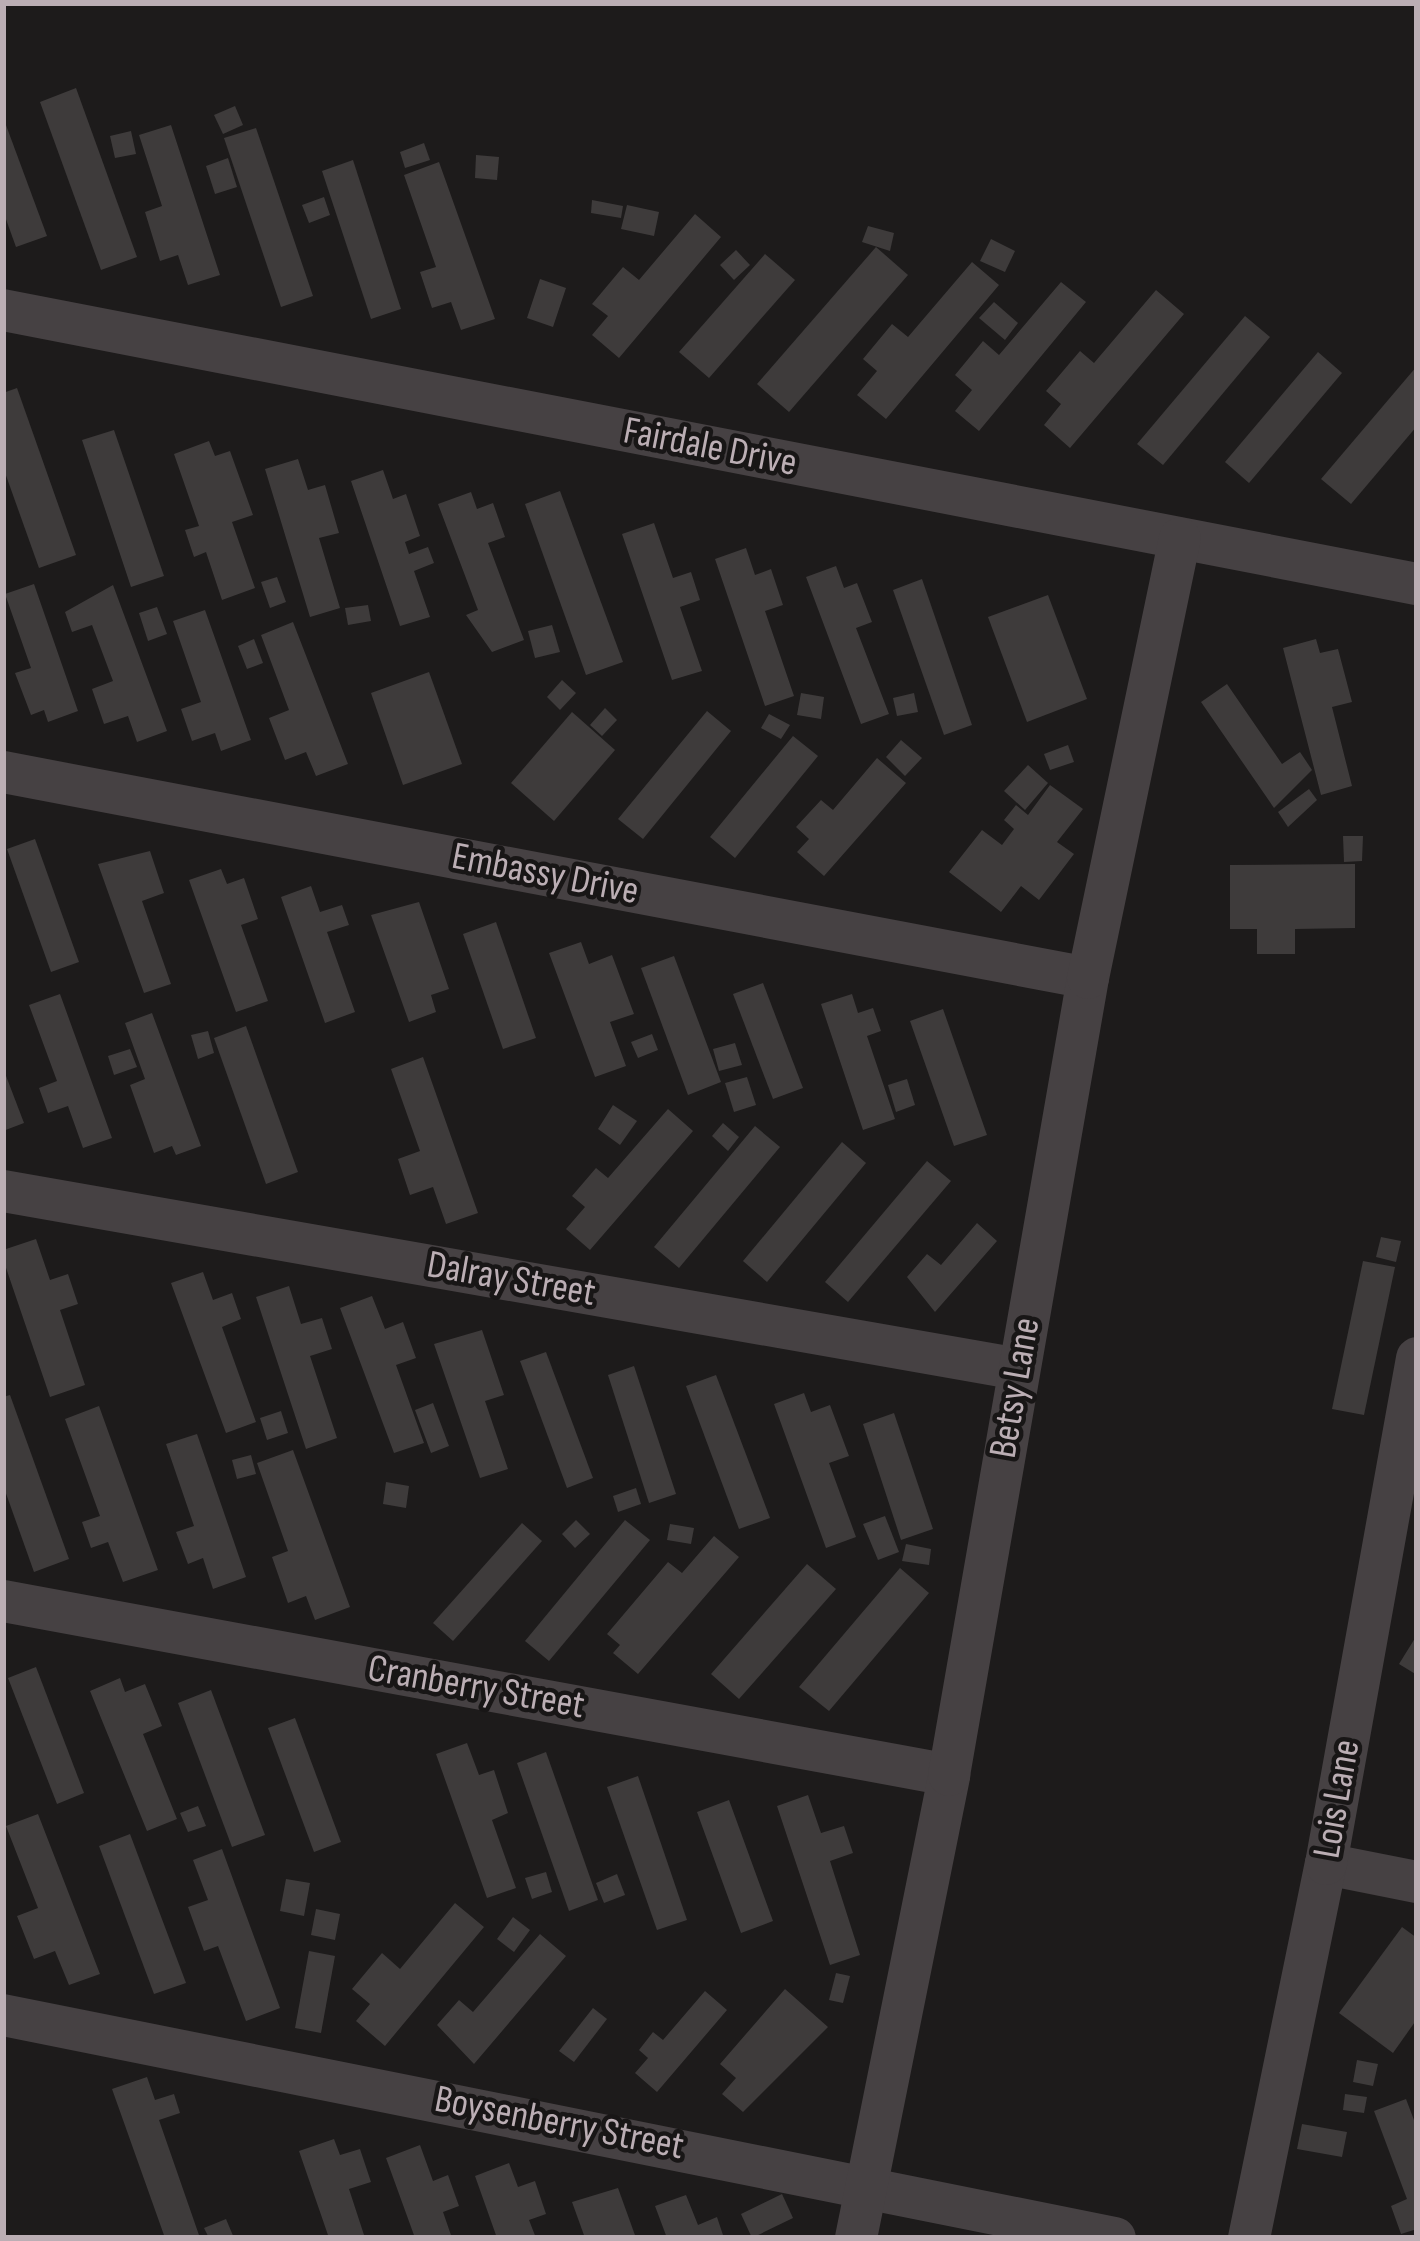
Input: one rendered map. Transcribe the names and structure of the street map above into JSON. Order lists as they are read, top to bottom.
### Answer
{
  "streets": {
    "street": [
      "Fairdale Drive",
      "Embassy Drive",
      "Dalray Street",
      "Betsy Lane",
      "Cranberry Street",
      "Lois Lane",
      "Boysenberry Street"
    ]
  },
  "crossings": [
    ["Fairdale Drive", "Betsy Lane"],
    ["Embassy Drive", "Betsy Lane"],
    ["Dalray Street", "Betsy Lane"],
    ["Betsy Lane", "Cranberry Street"],
    ["Betsy Lane", "Boysenberry Street"]
  ]
}
